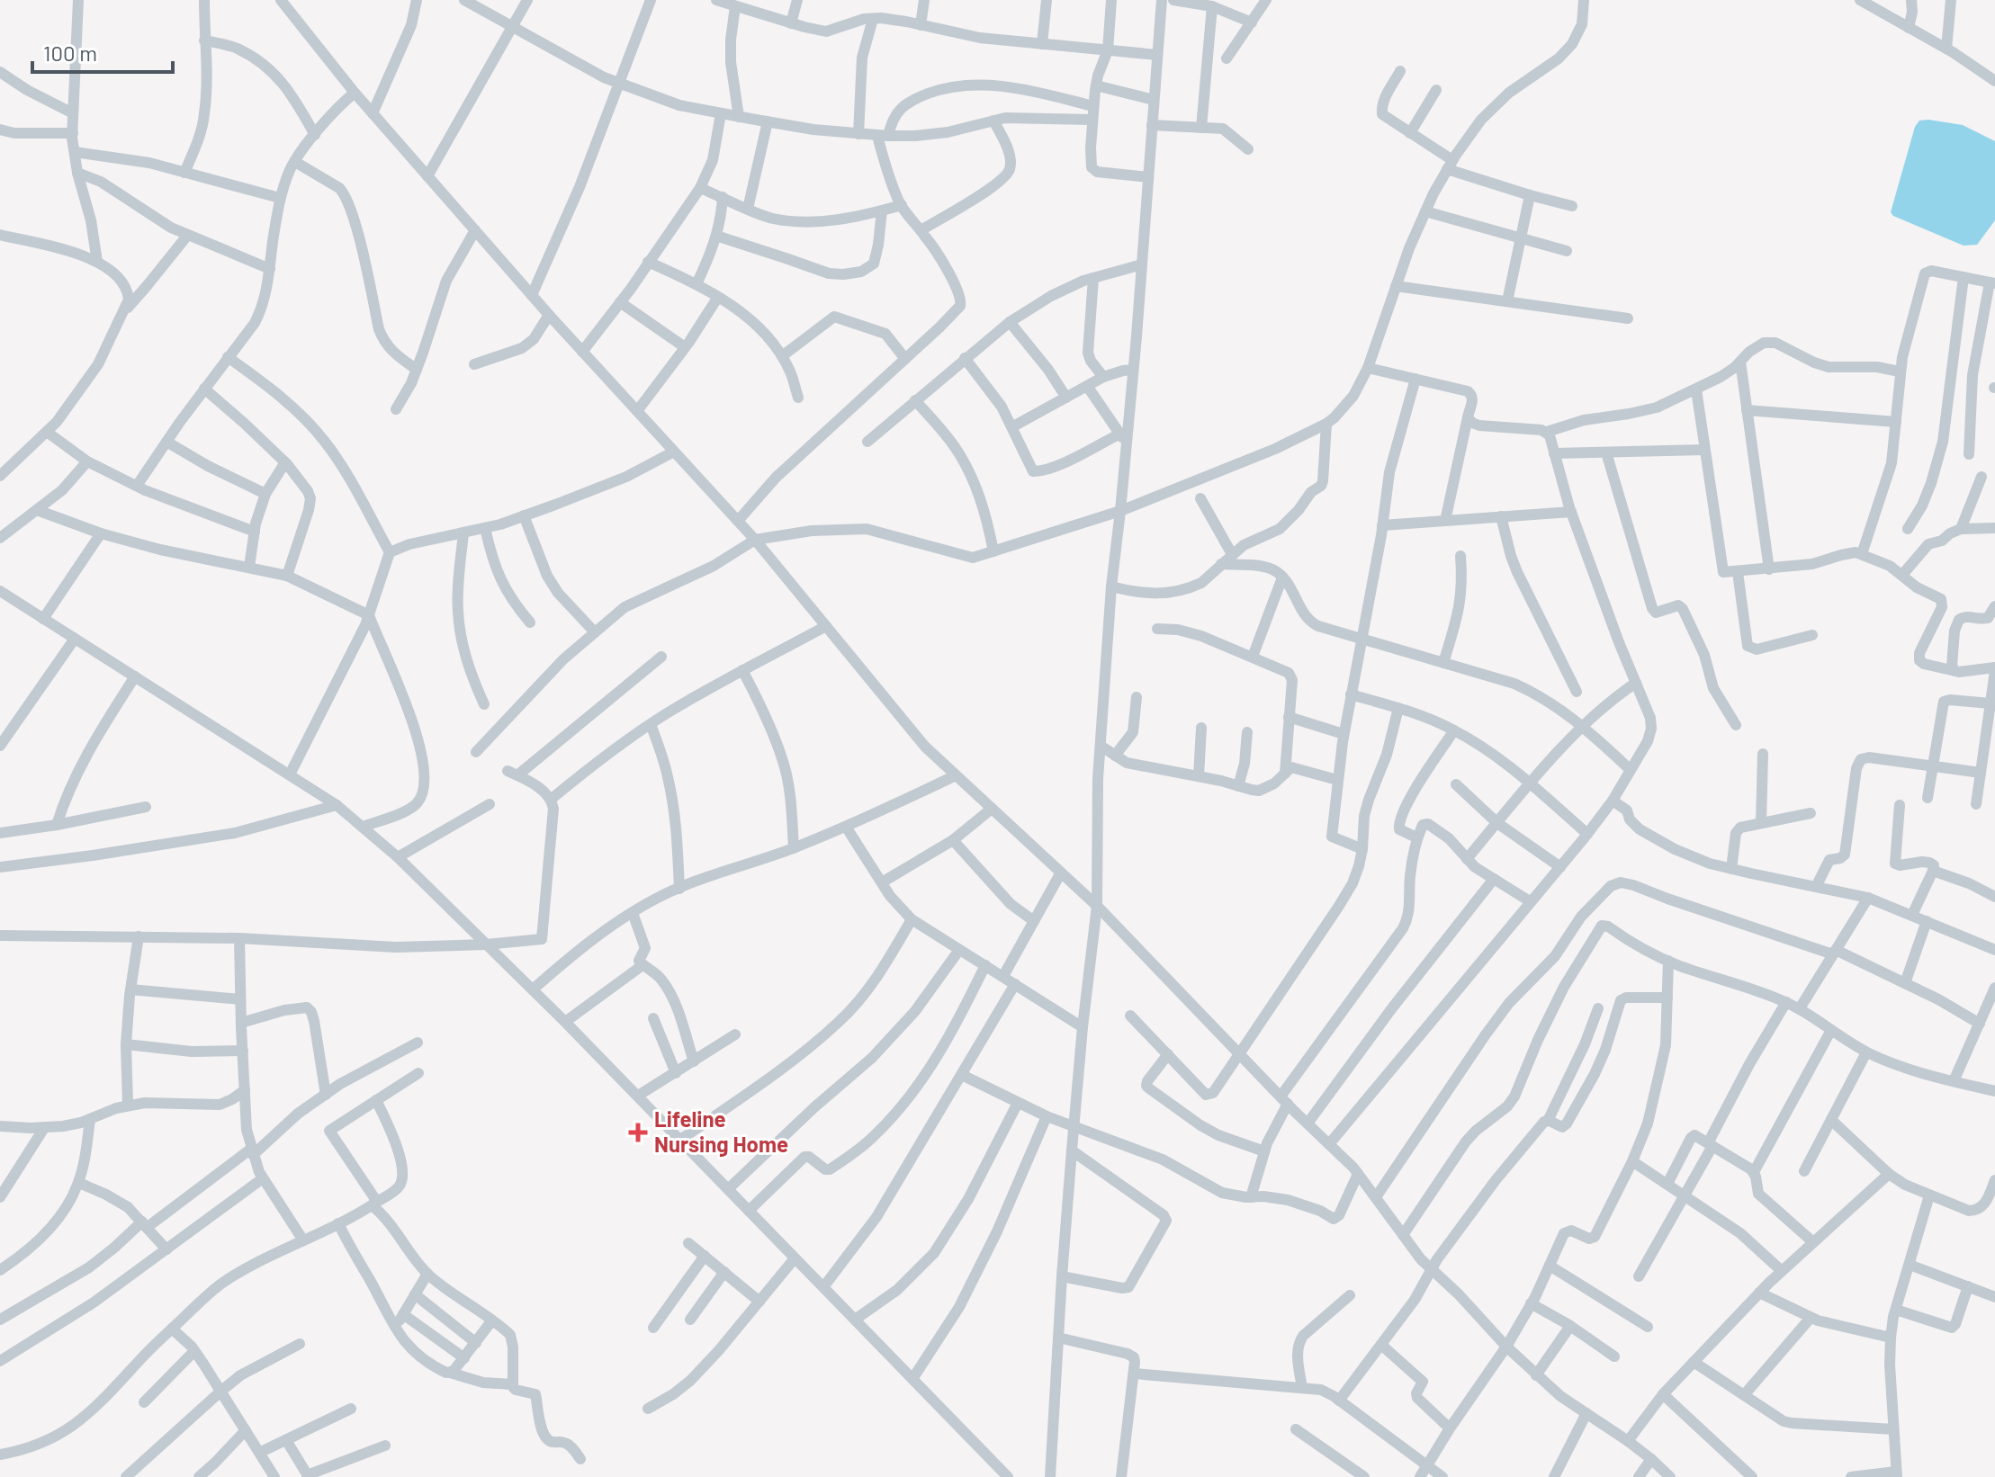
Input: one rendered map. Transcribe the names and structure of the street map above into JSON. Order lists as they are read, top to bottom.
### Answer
{
  "places": {
    "health": ["Lifeline Nursing Home"]
  },
  "scale_bar": "100 m"
}
